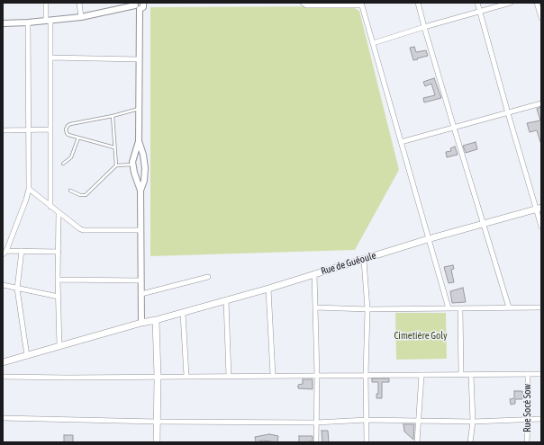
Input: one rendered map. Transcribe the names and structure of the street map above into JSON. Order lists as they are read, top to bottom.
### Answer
{
  "streets": {
    "main road": ["Rue de Guéoule"],
    "street": ["Rue Socé Sow"]
  },
  "parks": ["Cimetière Goly"]
}
